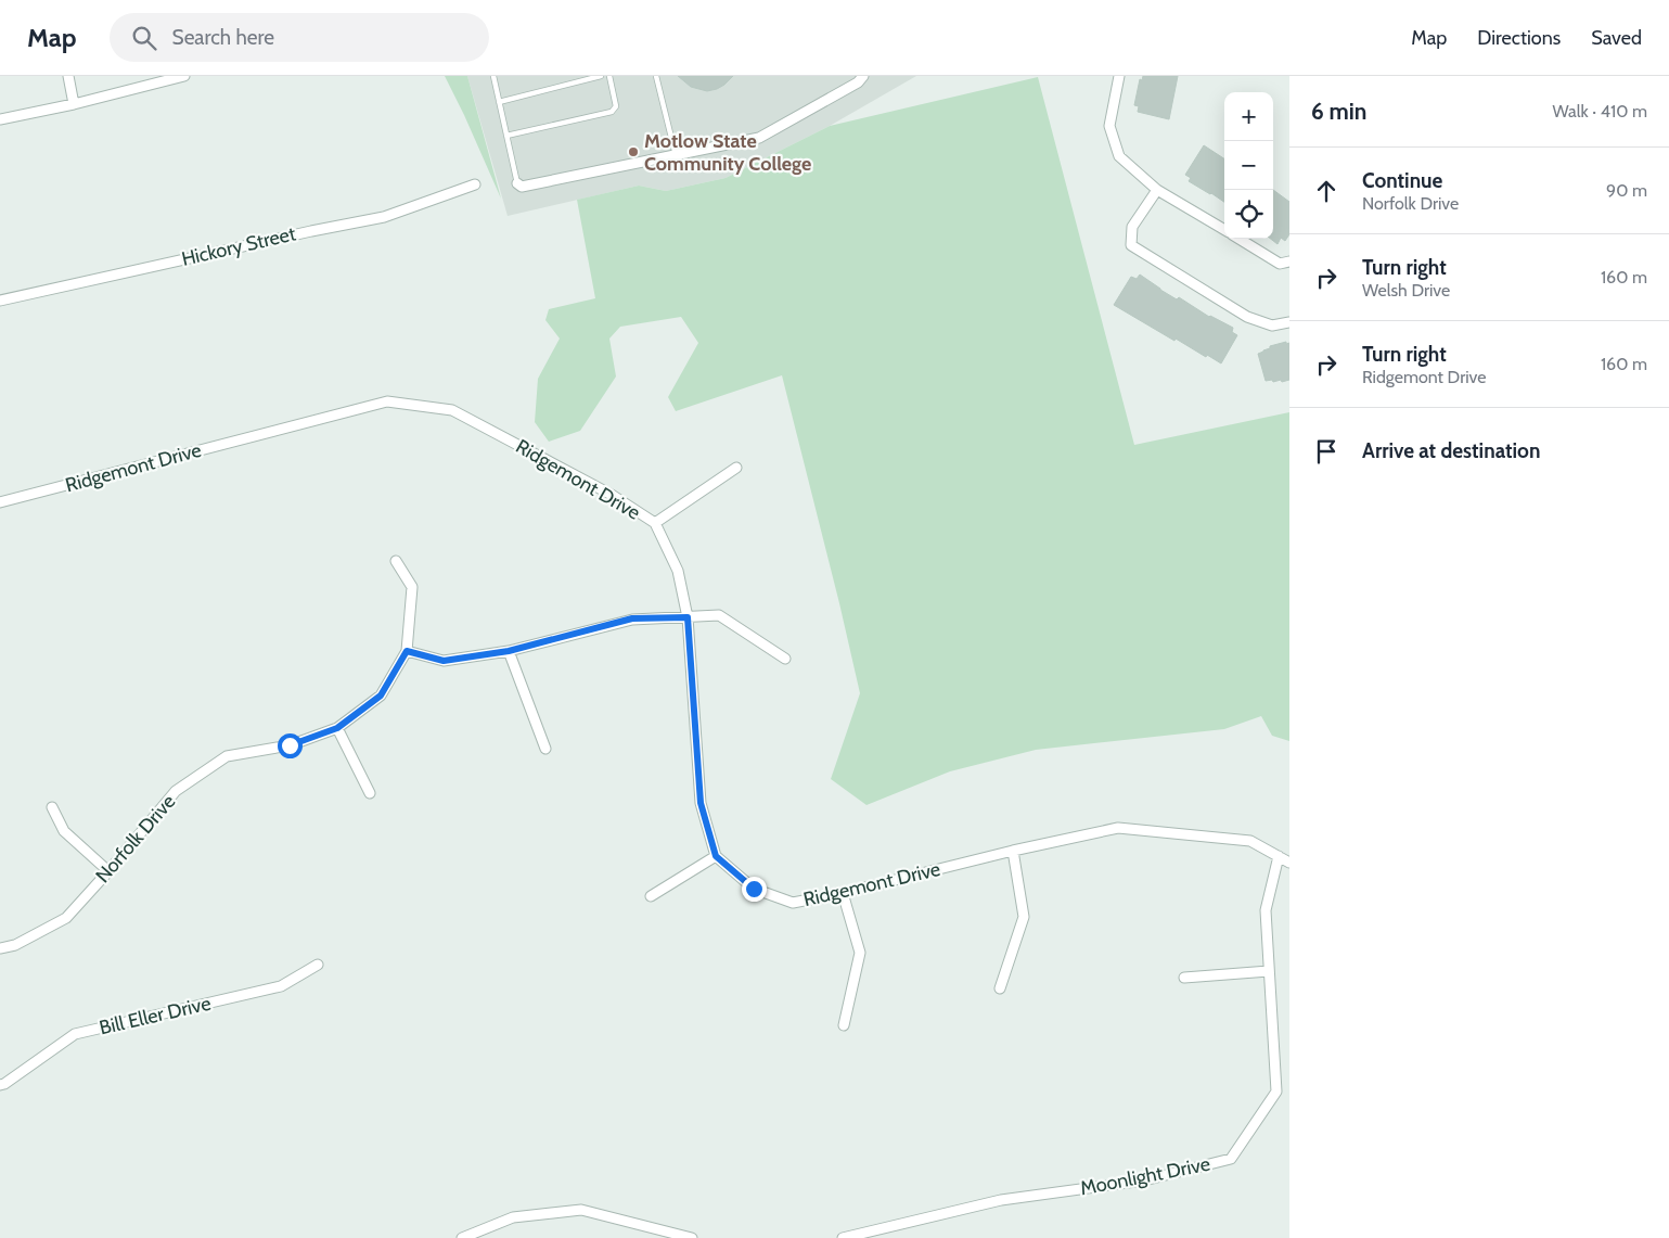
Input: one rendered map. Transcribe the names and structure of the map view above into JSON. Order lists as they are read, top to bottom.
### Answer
{
  "streets": {
    "street": [
      "Hickory Street",
      "Ridgemont Drive",
      "Norfolk Drive",
      "Bill Eller Drive",
      "Moonlight Drive"
    ]
  },
  "crossings": [
    ["Ridgemont Drive", "Moonlight Drive"]
  ],
  "places": ["Motlow State Community College"],
  "page": {
    "header": "Map",
    "search": "Search here",
    "nav": ["Map", "Directions", "Saved"],
    "heading": ["6 min", "Walk · 410 m"],
    "map_buttons": ["+", "−"],
    "list": [
      ["Continue", "Norfolk Drive", "90 m"],
      ["Turn right", "Welsh Drive", "160 m"],
      ["Turn right", "Ridgemont Drive", "160 m"],
      "Arrive at destination"
    ]
  }
}
